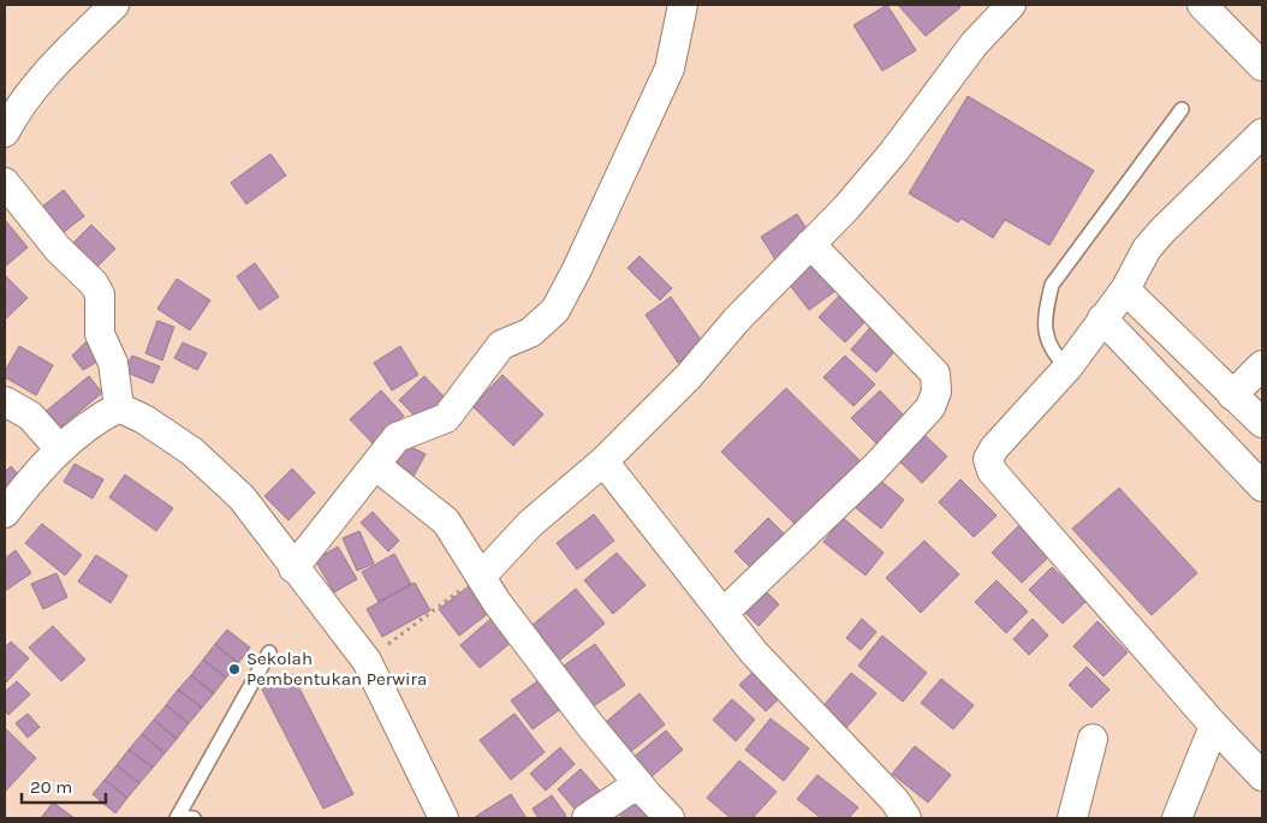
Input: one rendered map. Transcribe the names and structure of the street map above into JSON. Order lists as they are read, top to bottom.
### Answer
{
  "places": ["Sekolah Pembentukan Perwira"],
  "scale_bar": "20 m"
}
